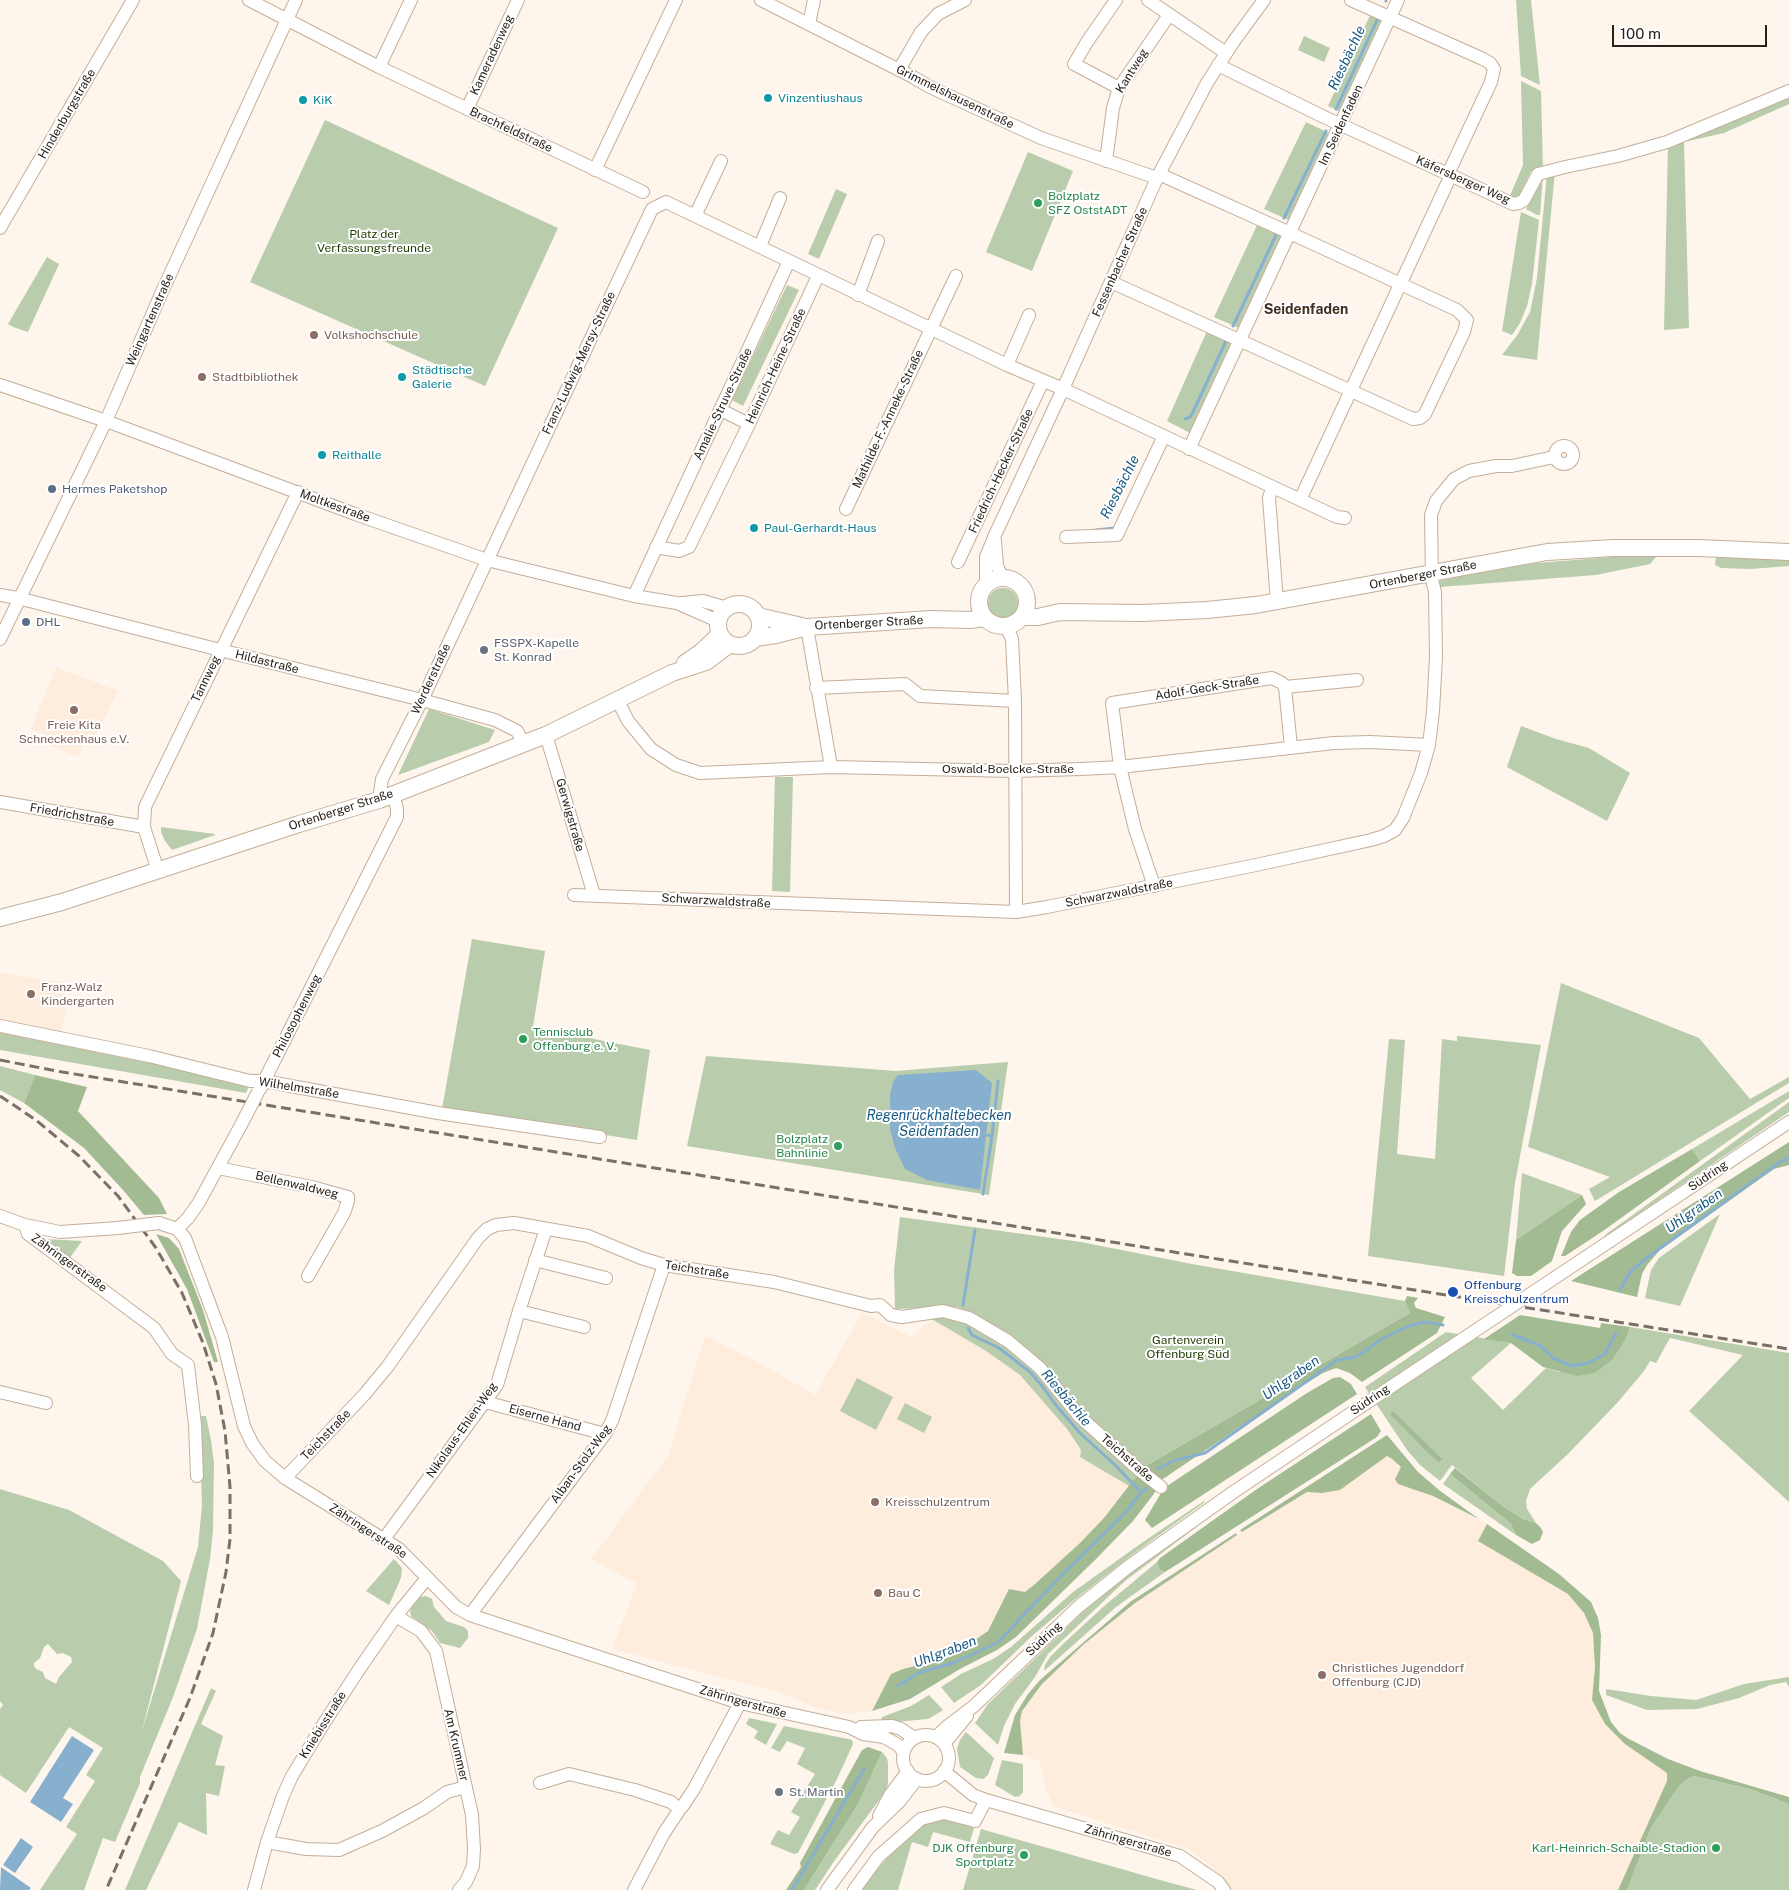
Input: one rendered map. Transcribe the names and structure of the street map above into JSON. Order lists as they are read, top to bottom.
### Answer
{
  "streets": {
    "main road": ["Ortenberger Straße"],
    "street": [
      "Kameradenweg",
      "Kantweg",
      "Grimmelshausenstraße",
      "Hindenburgstraße",
      "Im Seidenfaden",
      "Brachfeldstraße",
      "Käfersberger Weg",
      "Fessenbacher Straße",
      "Weingartenstraße",
      "Franz-Ludwig-Mersy-Straße",
      "Heinrich-Heine-Straße",
      "Amalie-Struve-Straße",
      "Mathilde-F.-Anneke-Straße",
      "Friedrich-Hecker-Straße",
      "Moltkestraße",
      "Hildastraße",
      "Tannweg",
      "Werderstraße",
      "Adolf-Geck-Straße",
      "Oswald-Boelcke-Straße",
      "Friedrichstraße",
      "Gerwigstraße",
      "Schwarzwaldstraße",
      "Philosophenweg",
      "Wilhelmstraße",
      "Südring",
      "Bellenwaldweg",
      "Zähringerstraße",
      "Teichstraße",
      "Eiserne Hand",
      "Nikolaus-Ehlen-Weg",
      "Alban-Stolz-Weg",
      "Kniebisstraße",
      "Am Krummer"
    ]
  },
  "crossings": [
    ["Kameradenweg", "Brachfeldstraße"],
    ["Kantweg", "Grimmelshausenstraße"],
    ["Grimmelshausenstraße", "Fessenbacher Straße"],
    ["Im Seidenfaden", "Käfersberger Weg"],
    ["Im Seidenfaden", "Franz-Ludwig-Mersy-Straße"],
    ["Brachfeldstraße", "Weingartenstraße"],
    ["Käfersberger Weg", "Fessenbacher Straße"],
    ["Fessenbacher Straße", "Franz-Ludwig-Mersy-Straße"],
    ["Fessenbacher Straße", "Ortenberger Straße"],
    ["Weingartenstraße", "Moltkestraße"],
    ["Weingartenstraße", "Hildastraße"],
    ["Franz-Ludwig-Mersy-Straße", "Heinrich-Heine-Straße"],
    ["Franz-Ludwig-Mersy-Straße", "Amalie-Struve-Straße"],
    ["Franz-Ludwig-Mersy-Straße", "Mathilde-F.-Anneke-Straße"],
    ["Franz-Ludwig-Mersy-Straße", "Friedrich-Hecker-Straße"],
    ["Franz-Ludwig-Mersy-Straße", "Moltkestraße"],
    ["Franz-Ludwig-Mersy-Straße", "Werderstraße"],
    ["Heinrich-Heine-Straße", "Amalie-Struve-Straße"],
    ["Amalie-Struve-Straße", "Moltkestraße"],
    ["Moltkestraße", "Ortenberger Straße"],
    ["Moltkestraße", "Tannweg"],
    ["Moltkestraße", "Werderstraße"],
    ["Ortenberger Straße", "Hildastraße"],
    ["Ortenberger Straße", "Tannweg"],
    ["Ortenberger Straße", "Werderstraße"],
    ["Ortenberger Straße", "Oswald-Boelcke-Straße"],
    ["Ortenberger Straße", "Gerwigstraße"],
    ["Ortenberger Straße", "Schwarzwaldstraße"],
    ["Ortenberger Straße", "Philosophenweg"],
    ["Hildastraße", "Tannweg"],
    ["Hildastraße", "Werderstraße"],
    ["Tannweg", "Friedrichstraße"],
    ["Werderstraße", "Philosophenweg"],
    ["Adolf-Geck-Straße", "Oswald-Boelcke-Straße"],
    ["Oswald-Boelcke-Straße", "Schwarzwaldstraße"],
    ["Gerwigstraße", "Schwarzwaldstraße"],
    ["Philosophenweg", "Wilhelmstraße"],
    ["Philosophenweg", "Bellenwaldweg"],
    ["Philosophenweg", "Zähringerstraße"],
    ["Südring", "Zähringerstraße"],
    ["Zähringerstraße", "Teichstraße"],
    ["Zähringerstraße", "Nikolaus-Ehlen-Weg"],
    ["Zähringerstraße", "Alban-Stolz-Weg"],
    ["Zähringerstraße", "Kniebisstraße"],
    ["Teichstraße", "Nikolaus-Ehlen-Weg"],
    ["Teichstraße", "Alban-Stolz-Weg"],
    ["Eiserne Hand", "Nikolaus-Ehlen-Weg"],
    ["Eiserne Hand", "Alban-Stolz-Weg"],
    ["Kniebisstraße", "Am Krummer"]
  ],
  "districts": ["Seidenfaden"],
  "water": ["Riesbächle", "Regenrückhaltebecken Seidenfaden", "Uhlgraben"],
  "parks": ["Platz der Verfassungsfreunde", "Gartenverein Offenburg Süd"],
  "places": [
    "Vinzentiushaus",
    "KiK",
    "Bolzplatz SFZ OststADT",
    "Volkshochschule",
    "Stadtbibliothek",
    "Städtische Galerie",
    "Reithalle",
    "Hermes Paketshop",
    "Paul-Gerhardt-Haus",
    "DHL",
    "FSSPX-Kapelle St. Konrad",
    "Freie Kita Schneckenhaus e.V.",
    "Franz-Walz Kindergarten",
    "Tennisclub Offenburg e. V.",
    "Bolzplatz Bahnlinie",
    "Offenburg Kreisschulzentrum",
    "Kreisschulzentrum",
    "Bau C",
    "Christliches Jugenddorf Offenburg (CJD)",
    "St. Martin",
    "Karl-Heinrich-Schaible-Stadion",
    "DJK Offenburg Sportplatz"
  ],
  "scale_bar": "100 m"
}
